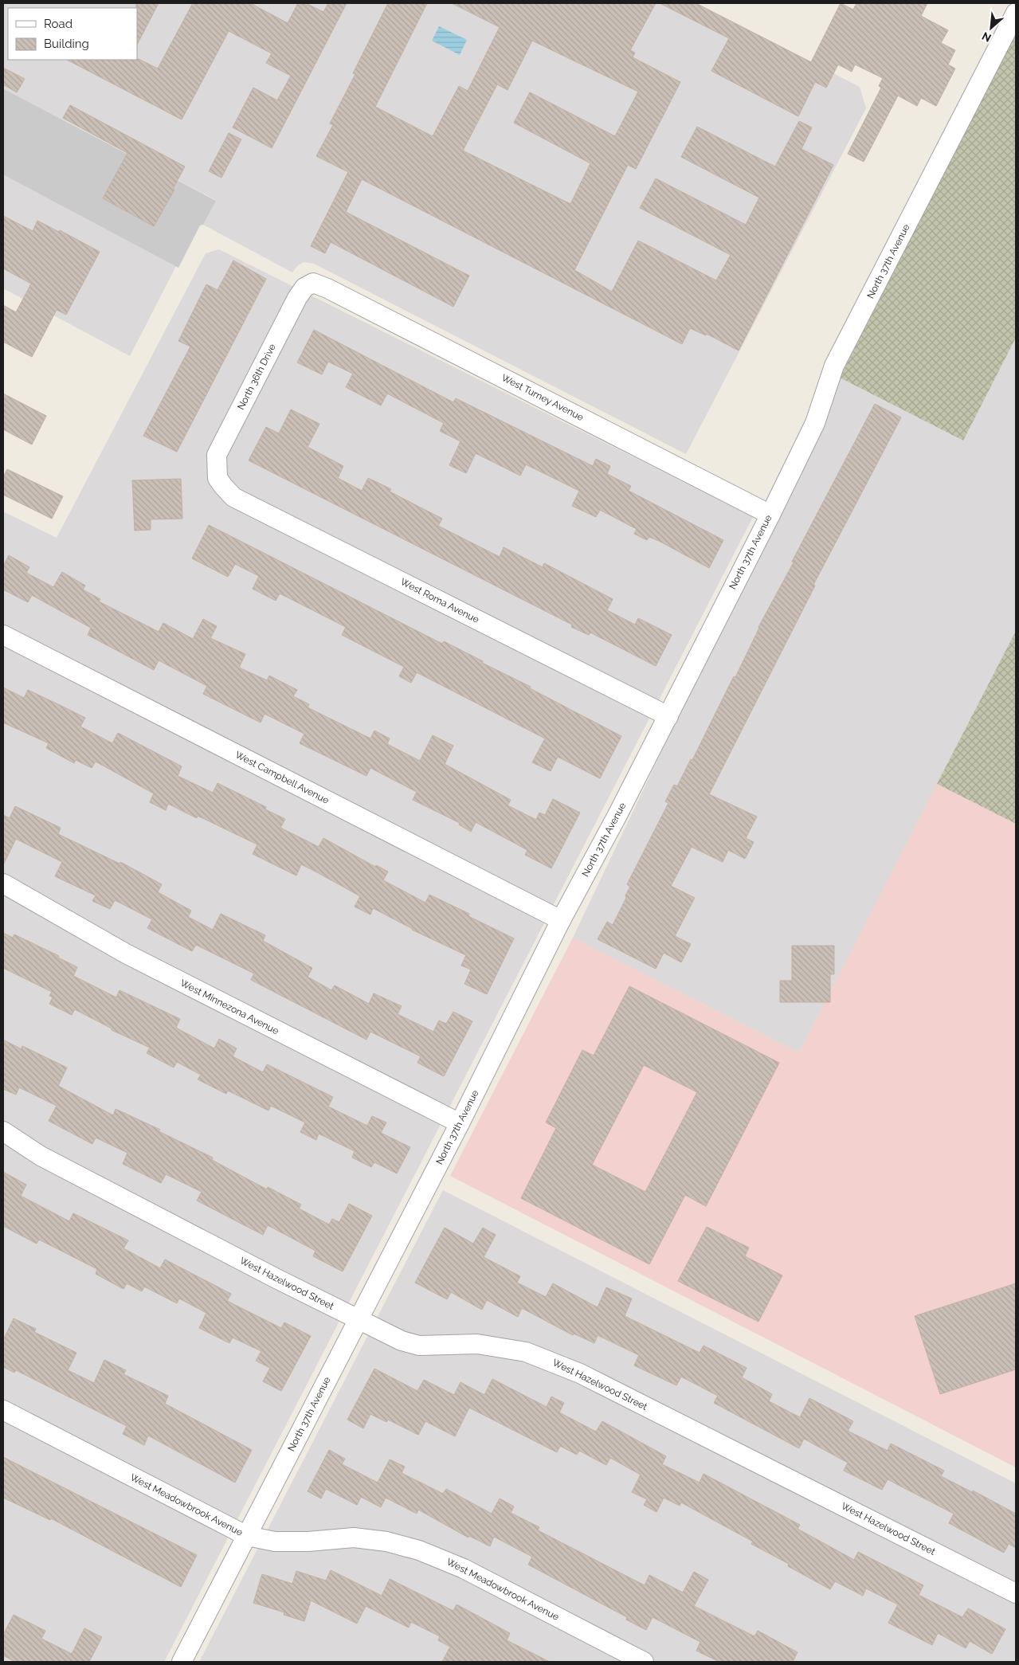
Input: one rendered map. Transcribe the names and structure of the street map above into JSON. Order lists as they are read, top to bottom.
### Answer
{
  "streets": {
    "street": [
      "North 37th Avenue",
      "North 36th Drive",
      "West Turney Avenue",
      "West Roma Avenue",
      "West Campbell Avenue",
      "West Minnezona Avenue",
      "West Hazelwood Street",
      "West Meadowbrook Avenue"
    ]
  },
  "crossings": [
    ["North 37th Avenue", "West Turney Avenue"],
    ["North 37th Avenue", "West Roma Avenue"],
    ["North 37th Avenue", "West Campbell Avenue"],
    ["North 37th Avenue", "West Minnezona Avenue"],
    ["North 37th Avenue", "West Hazelwood Street"],
    ["North 37th Avenue", "West Meadowbrook Avenue"],
    ["North 36th Drive", "West Turney Avenue"],
    ["North 36th Drive", "West Roma Avenue"]
  ],
  "legend": ["Road", "Building"],
  "north": "bottom left"
}
